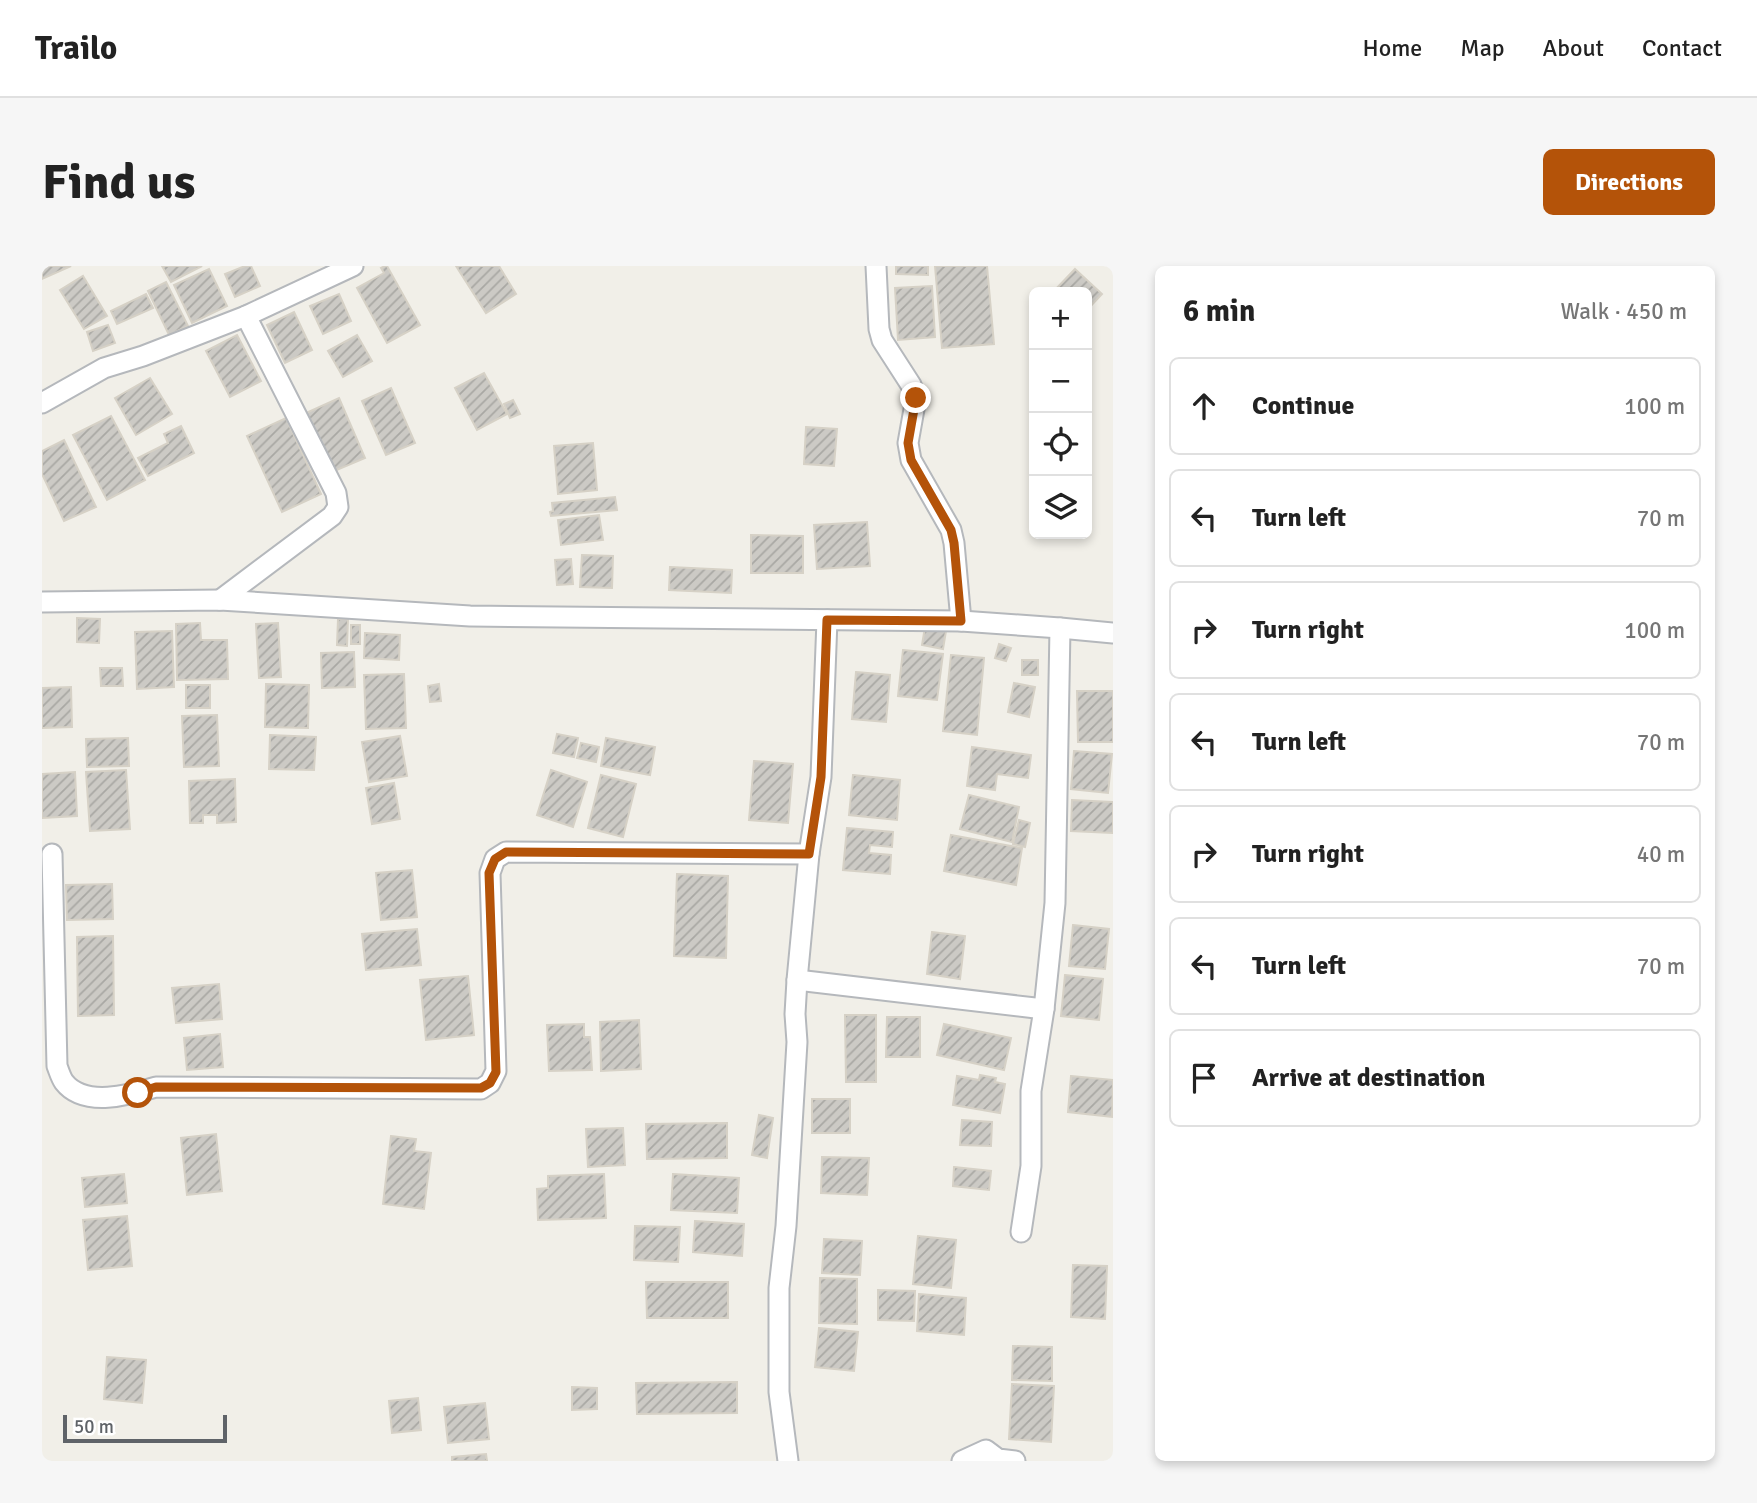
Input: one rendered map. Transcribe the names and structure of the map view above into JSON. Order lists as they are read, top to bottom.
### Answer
{
  "scale_bar": "50 m",
  "page": {
    "header": "Trailo",
    "nav": [
      "Home",
      "Map",
      "About",
      "Contact"
    ],
    "buttons": "Directions",
    "title": "Find us",
    "heading": ["6 min", "Walk · 450 m"],
    "map_buttons": ["+", "−"],
    "list": [
      ["Continue", "100 m"],
      ["Turn left", "70 m"],
      ["Turn right", "100 m"],
      ["Turn left", "70 m"],
      ["Turn right", "40 m"],
      ["Turn left", "70 m"],
      "Arrive at destination"
    ],
    "scale": "50 m"
  }
}
